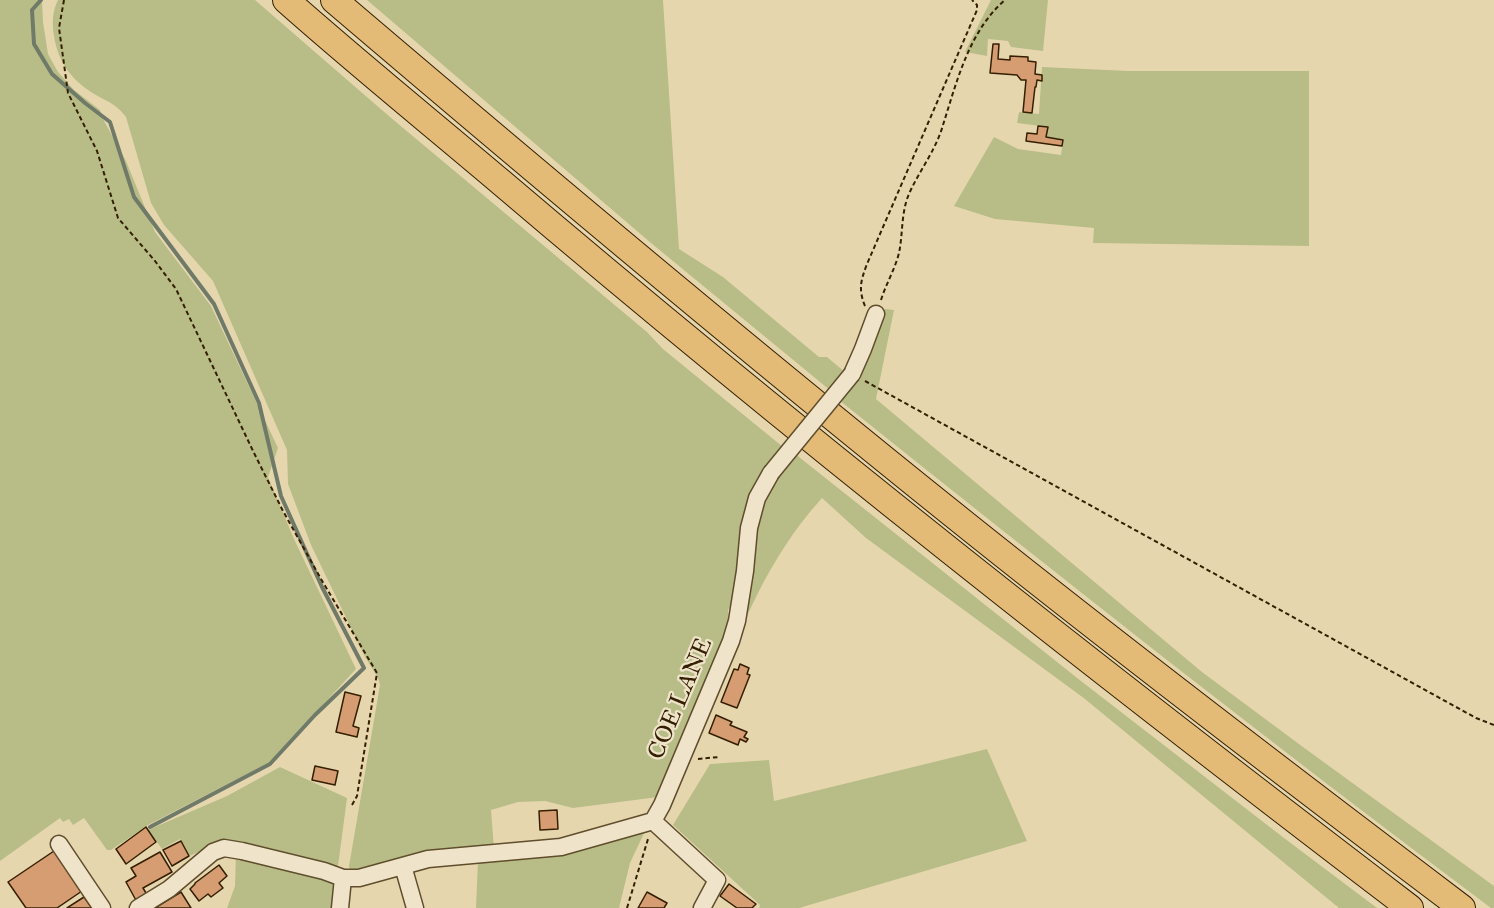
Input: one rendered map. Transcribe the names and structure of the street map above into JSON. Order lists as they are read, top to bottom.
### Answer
{
  "streets": {
    "street": ["COE LANE"]
  }
}
